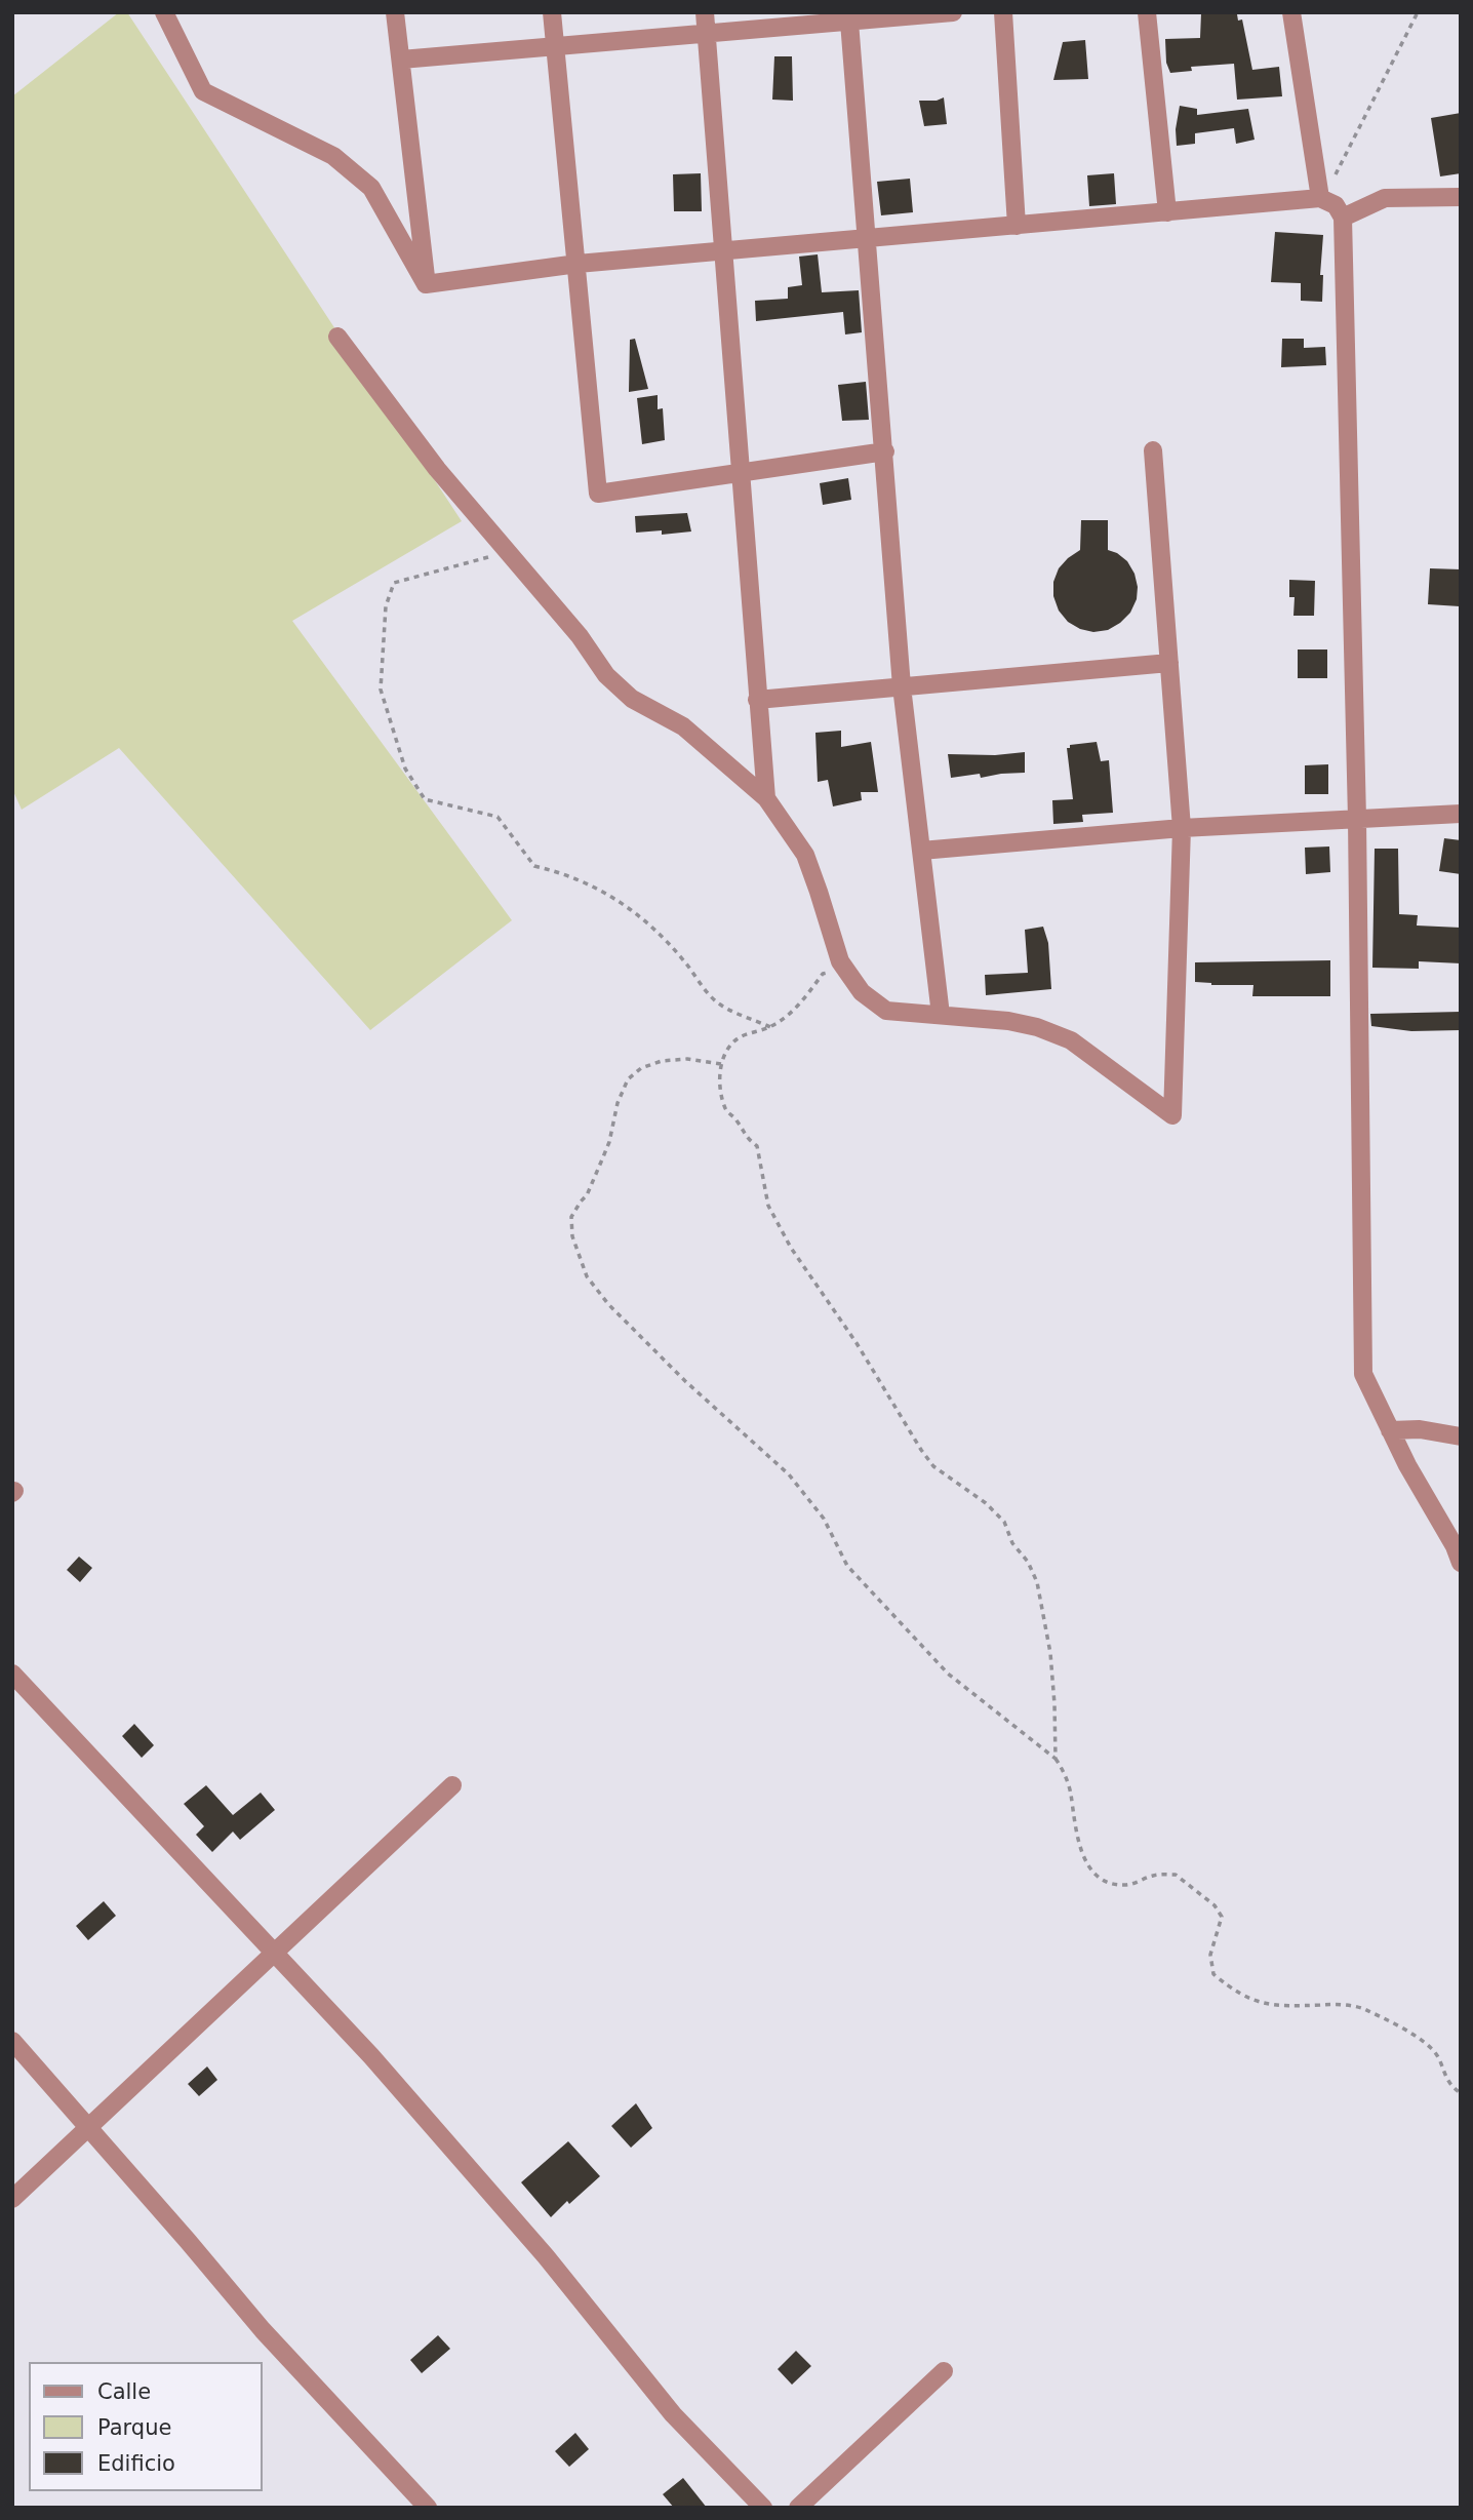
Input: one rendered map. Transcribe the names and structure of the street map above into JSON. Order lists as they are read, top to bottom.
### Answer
{
  "legend": ["Calle", "Parque", "Edificio"]
}
